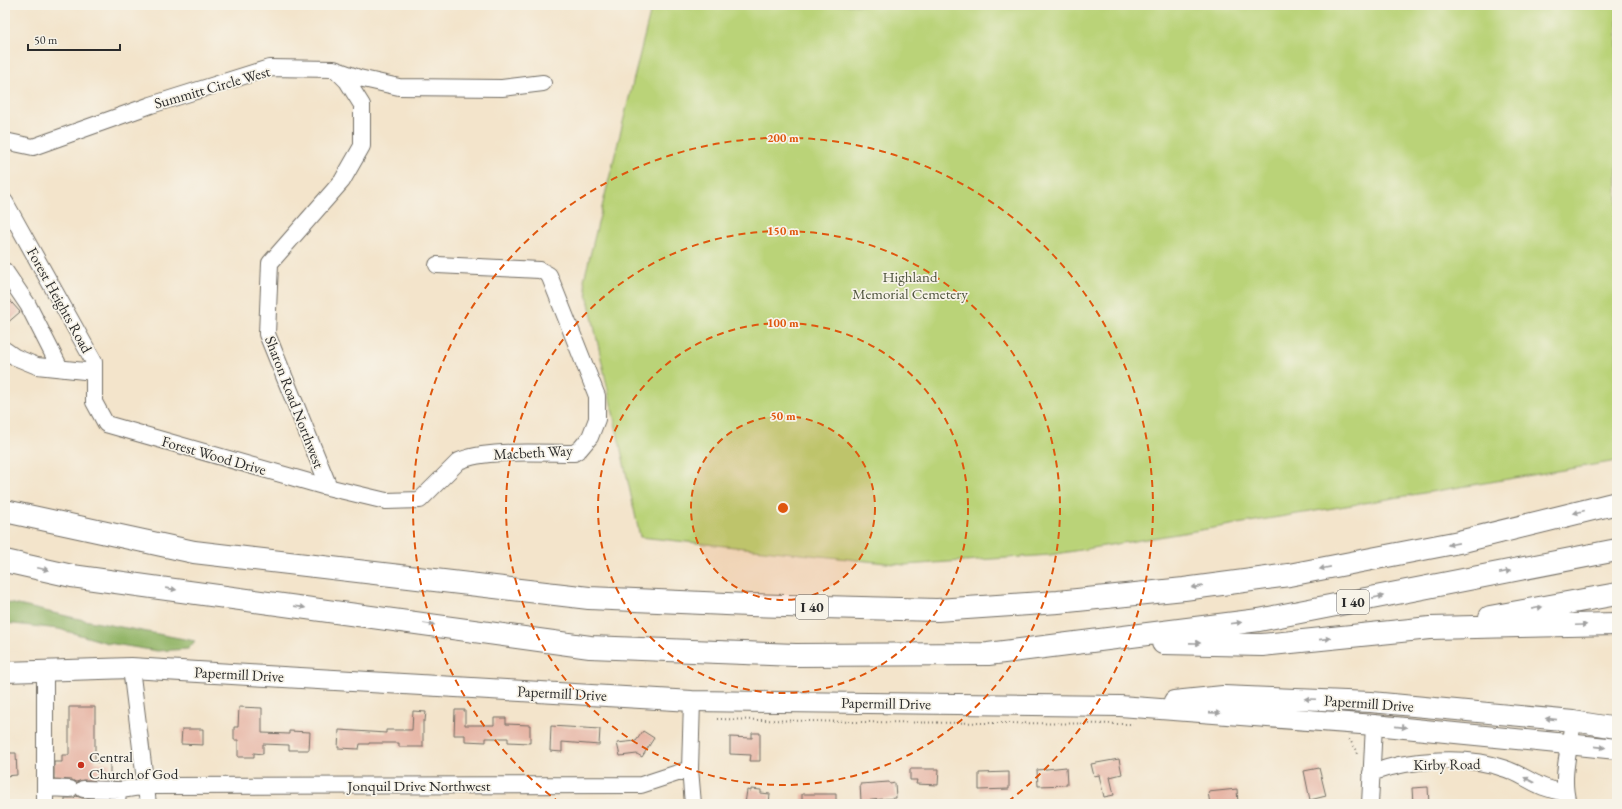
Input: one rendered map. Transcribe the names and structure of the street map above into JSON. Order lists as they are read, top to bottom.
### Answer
{
  "streets": {
    "highway": ["I 40"],
    "main road": ["Papermill Drive"],
    "street": [
      "Summitt Circle West",
      "Forest Heights Road",
      "Sharon Road Northwest",
      "Macbeth Way",
      "Forest Wood Drive",
      "Kirby Road",
      "Jonquil Drive Northwest"
    ]
  },
  "crossings": [
    ["Summitt Circle West", "Sharon Road Northwest"],
    ["Forest Heights Road", "Forest Wood Drive"],
    ["Sharon Road Northwest", "Macbeth Way"],
    ["Sharon Road Northwest", "Forest Wood Drive"],
    ["Macbeth Way", "Forest Wood Drive"],
    ["Papermill Drive", "Kirby Road"]
  ],
  "one_way": ["Kirby Road"],
  "parks": ["Highland Memorial Cemetery"],
  "places": ["Central Church of God"],
  "scale_bar": "50 m",
  "rings": [
    "200 m",
    "150 m",
    "100 m",
    "50 m"
  ]
}
